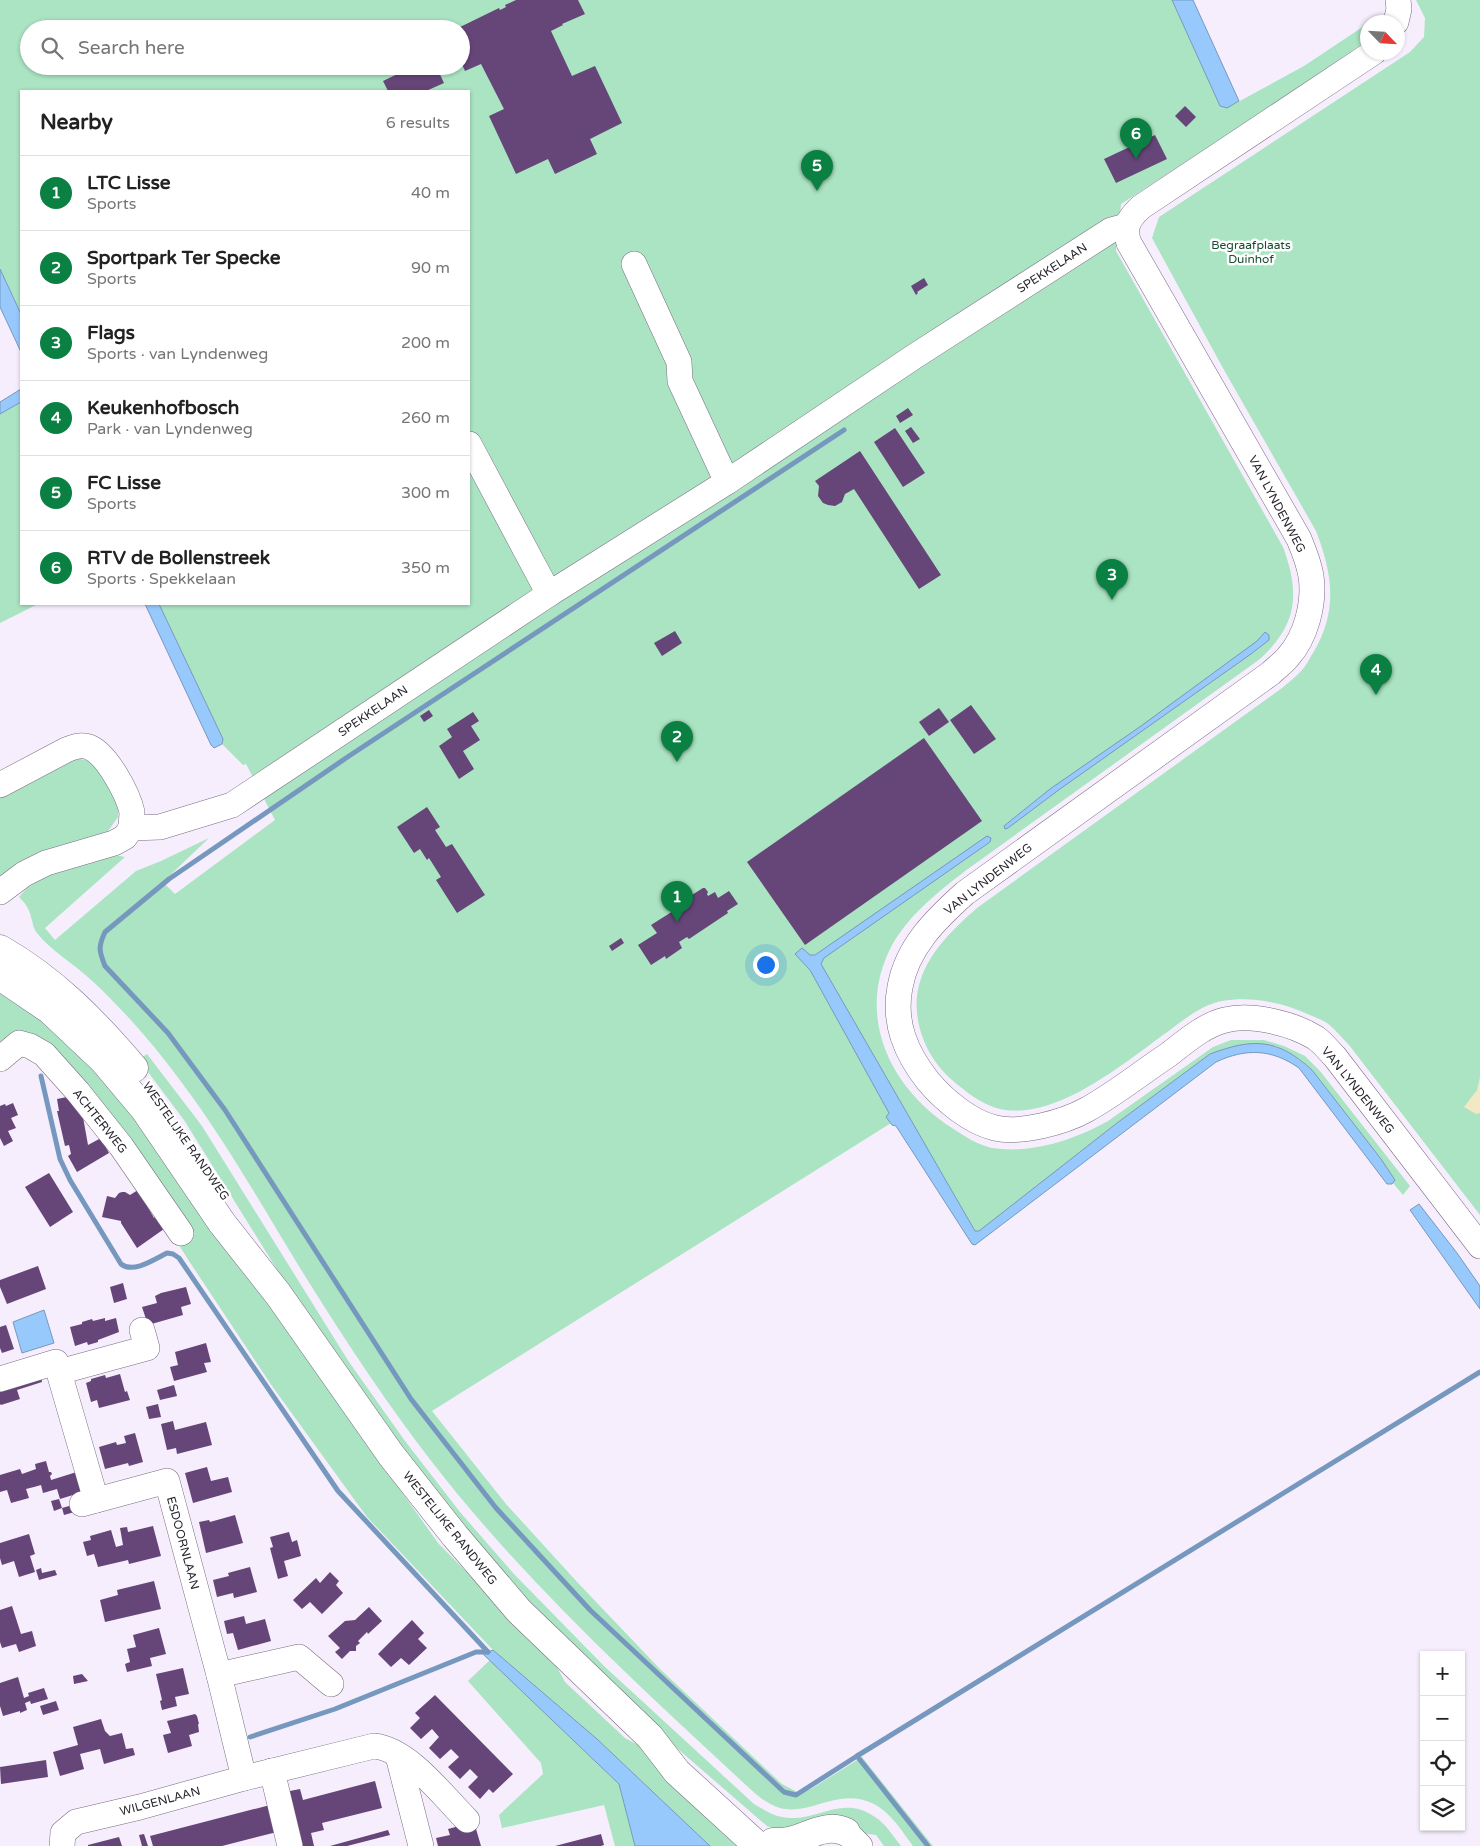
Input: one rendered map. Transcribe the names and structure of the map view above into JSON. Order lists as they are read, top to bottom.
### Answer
{
  "streets": {
    "main road": ["WESTELIJKE RANDWEG"],
    "street": [
      "SPEKKELAAN",
      "VAN LYNDENWEG",
      "ACHTERWEG",
      "ESDOORNLAAN",
      "WILGENLAAN"
    ]
  },
  "crossings": [
    ["SPEKKELAAN", "VAN LYNDENWEG"],
    ["ESDOORNLAAN", "WILGENLAAN"]
  ],
  "parks": ["Begraafplaats Duinhof"],
  "north": "bottom right",
  "page": {
    "search": "Search here",
    "heading": ["Nearby", "6 results"],
    "pins": [
      "6",
      "5",
      "3",
      "4",
      "2",
      "1"
    ],
    "list": [
      {
        "mark": "1",
        "name": "LTC Lisse",
        "note": "Sports",
        "value": "40 m"
      },
      {
        "mark": "2",
        "name": "Sportpark Ter Specke",
        "note": "Sports",
        "value": "90 m"
      },
      {
        "mark": "3",
        "name": "Flags",
        "note": "Sports · van Lyndenweg",
        "value": "200 m"
      },
      {
        "mark": "4",
        "name": "Keukenhofbosch",
        "note": "Park · van Lyndenweg",
        "value": "260 m"
      },
      {
        "mark": "5",
        "name": "FC Lisse",
        "note": "Sports",
        "value": "300 m"
      },
      {
        "mark": "6",
        "name": "RTV de Bollenstreek",
        "note": "Sports · Spekkelaan",
        "value": "350 m"
      }
    ],
    "map_buttons": ["+", "−"]
  }
}
